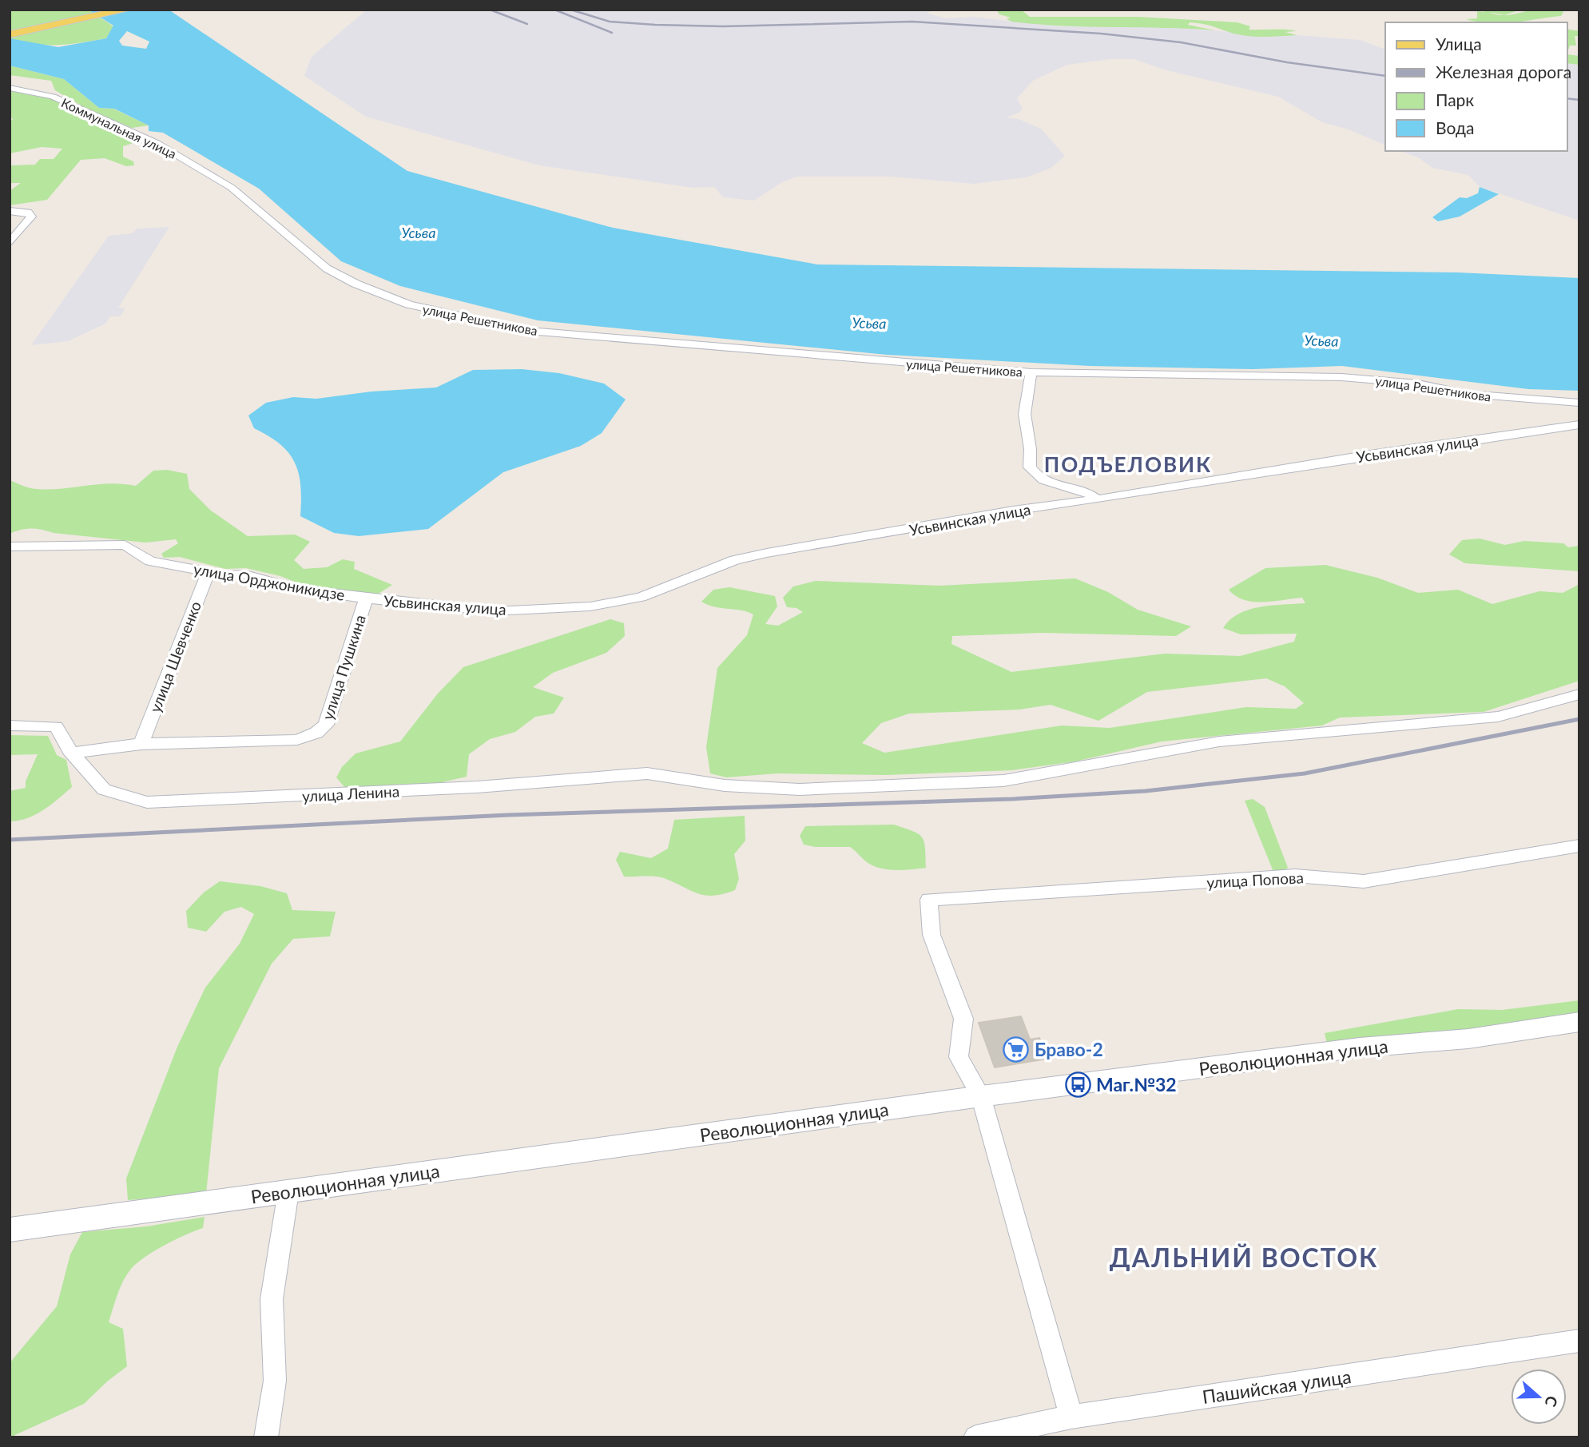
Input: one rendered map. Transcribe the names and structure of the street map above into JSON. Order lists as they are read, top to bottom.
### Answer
{
  "streets": {
    "street": [
      "Коммунальная улица",
      "улица Решетникова",
      "Усьвинская улица",
      "улица Орджоникидзе",
      "улица Шевченко",
      "улица Пушкина",
      "улица Ленина",
      "улица Попова",
      "Революционная улица",
      "Пашийская улица"
    ]
  },
  "crossings": [
    ["Коммунальная улица", "улица Решетникова"],
    ["Усьвинская улица", "улица Орджоникидзе"],
    ["Усьвинская улица", "улица Пушкина"],
    ["улица Орджоникидзе", "улица Шевченко"],
    ["улица Орджоникидзе", "улица Пушкина"],
    ["улица Шевченко", "улица Пушкина"],
    ["улица Попова", "Революционная улица"]
  ],
  "districts": ["ПОДЪЕЛОВИК", "ДАЛЬНИЙ ВОСТОК"],
  "water": ["Усьва"],
  "places": {
    "supermarket": ["Браво-2"],
    "bus stop": ["Маг.№32"]
  },
  "legend": [
    "Улица",
    "Железная дорога",
    "Парк",
    "Вода"
  ],
  "north": "right"
}
